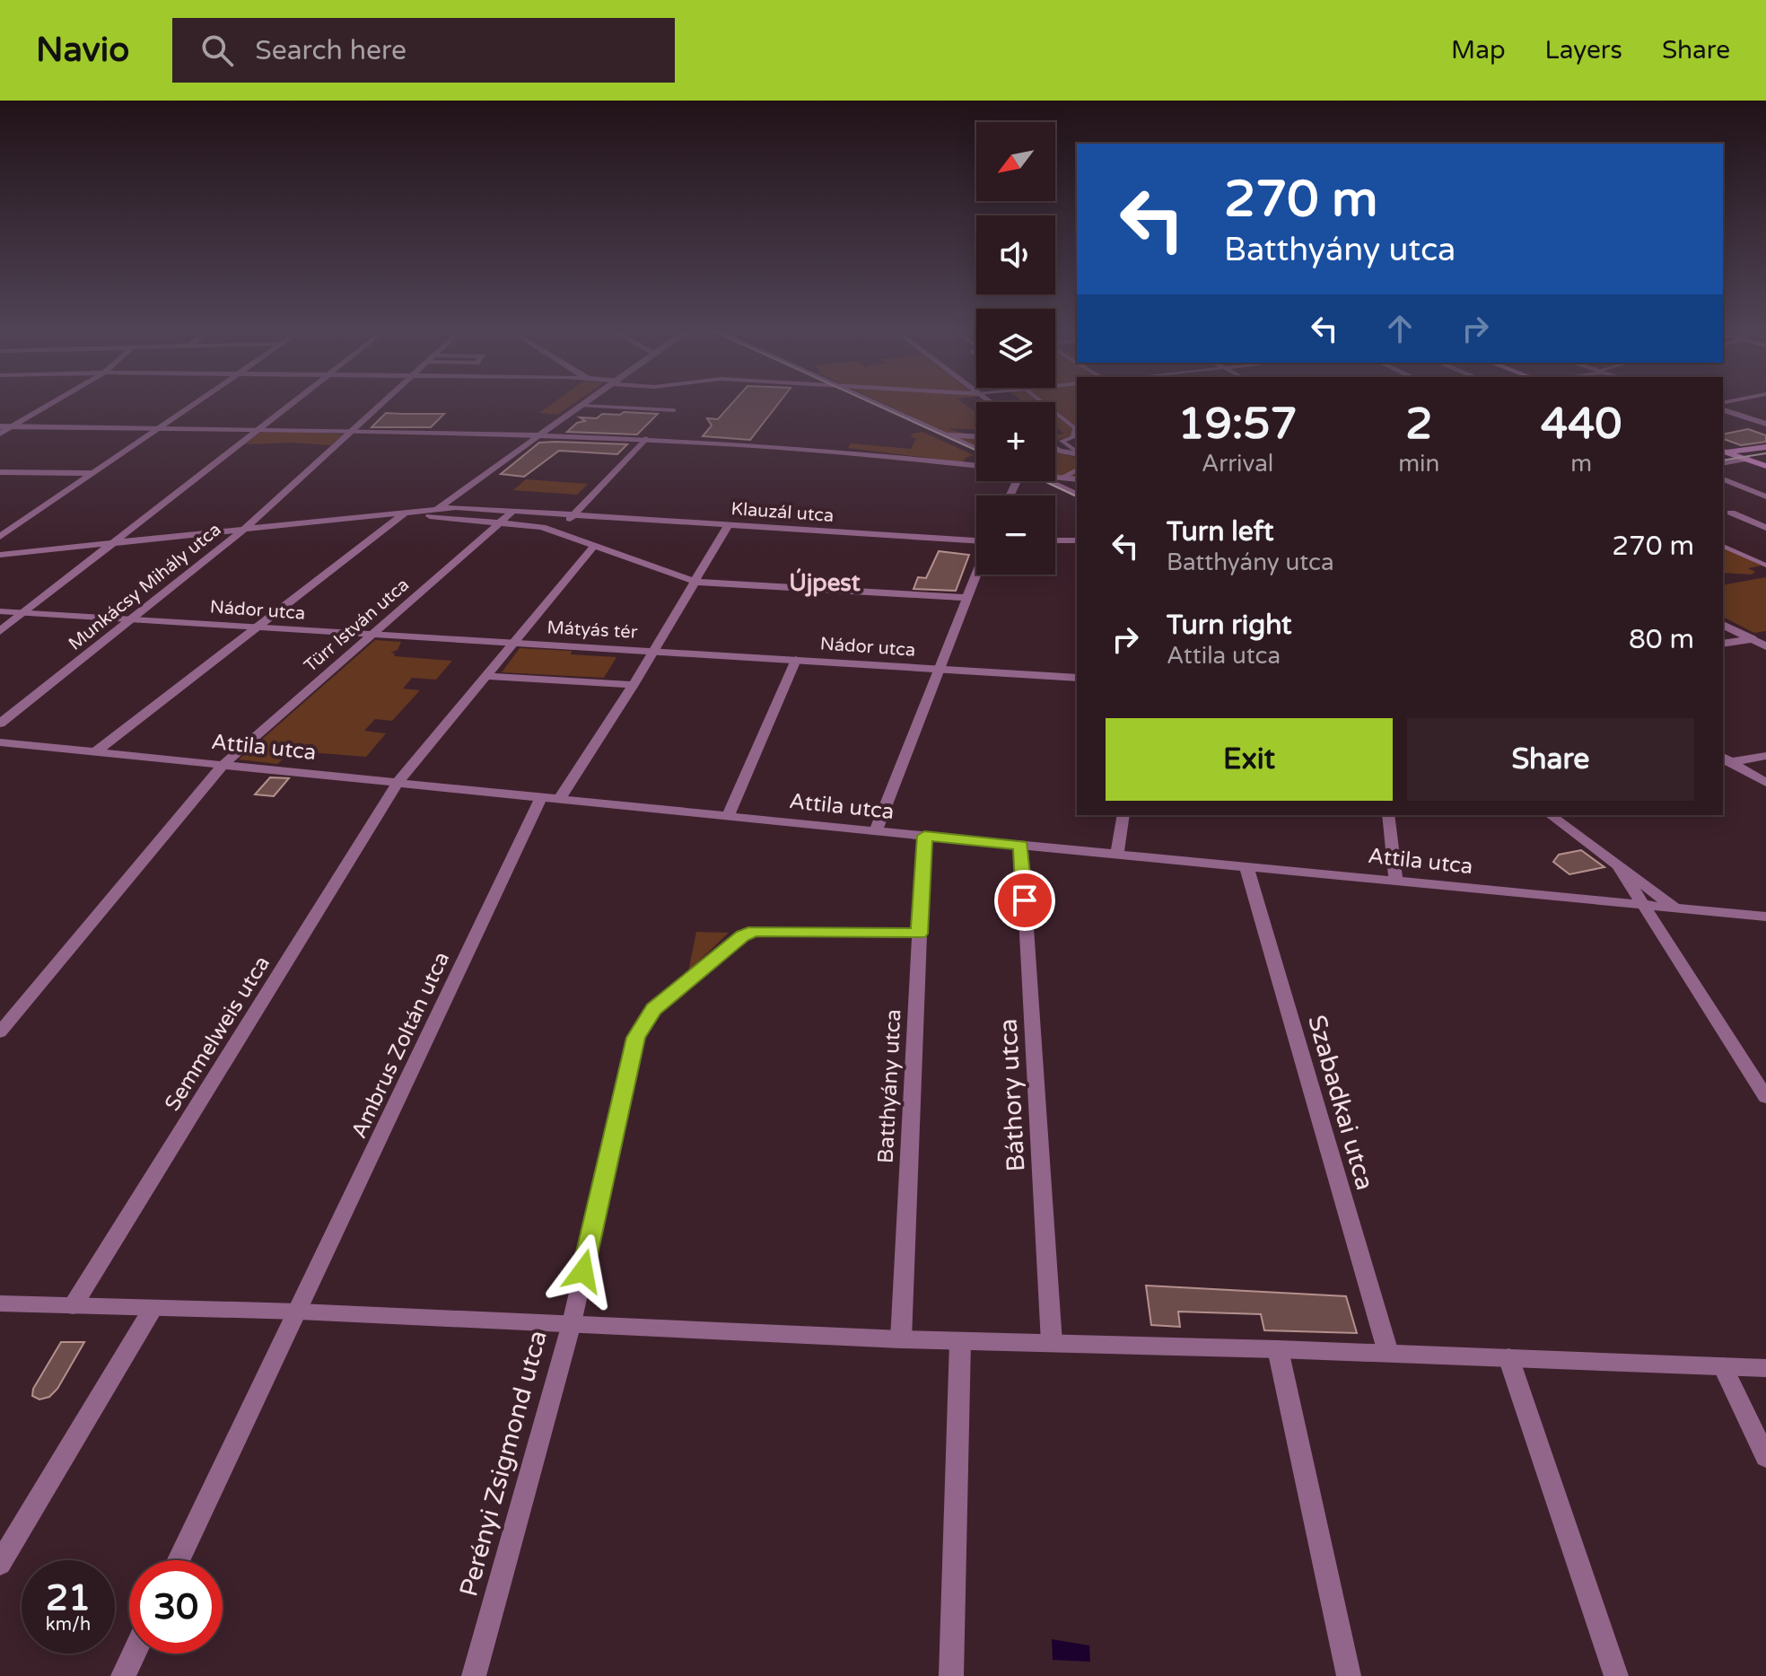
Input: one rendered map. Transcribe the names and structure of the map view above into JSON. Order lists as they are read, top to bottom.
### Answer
{
  "streets": {
    "street": [
      "Klauzál utca",
      "Munkácsy Mihály utca",
      "Nádor utca",
      "Türr István utca",
      "Mátyás tér",
      "Attila utca",
      "Semmelweis utca",
      "Ambrus Zoltán utca",
      "Batthyány utca",
      "Báthory utca",
      "Szabadkai utca",
      "Perényi Zsigmond utca"
    ]
  },
  "crossings": [
    ["Klauzál utca", "Türr István utca"],
    ["Munkácsy Mihály utca", "Nádor utca"],
    ["Nádor utca", "Türr István utca"],
    ["Nádor utca", "Mátyás tér"],
    ["Türr István utca", "Attila utca"],
    ["Mátyás tér", "Attila utca"],
    ["Attila utca", "Semmelweis utca"],
    ["Attila utca", "Ambrus Zoltán utca"],
    ["Attila utca", "Batthyány utca"],
    ["Attila utca", "Báthory utca"],
    ["Attila utca", "Szabadkai utca"],
    ["Batthyány utca", "Perényi Zsigmond utca"]
  ],
  "districts": ["Újpest"],
  "north": "bottom left",
  "page": {
    "header": "Navio",
    "search": "Search here",
    "nav": ["Map", "Layers", "Share"],
    "map_buttons": ["+", "−"],
    "turn": ["270 m", "Batthyány utca"],
    "eta": [
      "19:57",
      "Arrival",
      "2",
      "min",
      "440",
      "m"
    ],
    "list": [
      {
        "name": "Turn left",
        "note": "Batthyány utca",
        "value": "270 m"
      },
      {
        "name": "Turn right",
        "note": "Attila utca",
        "value": "80 m"
      }
    ],
    "buttons": ["Exit", "Share"],
    "speed": "21 km/h",
    "limit": "30"
  }
}
